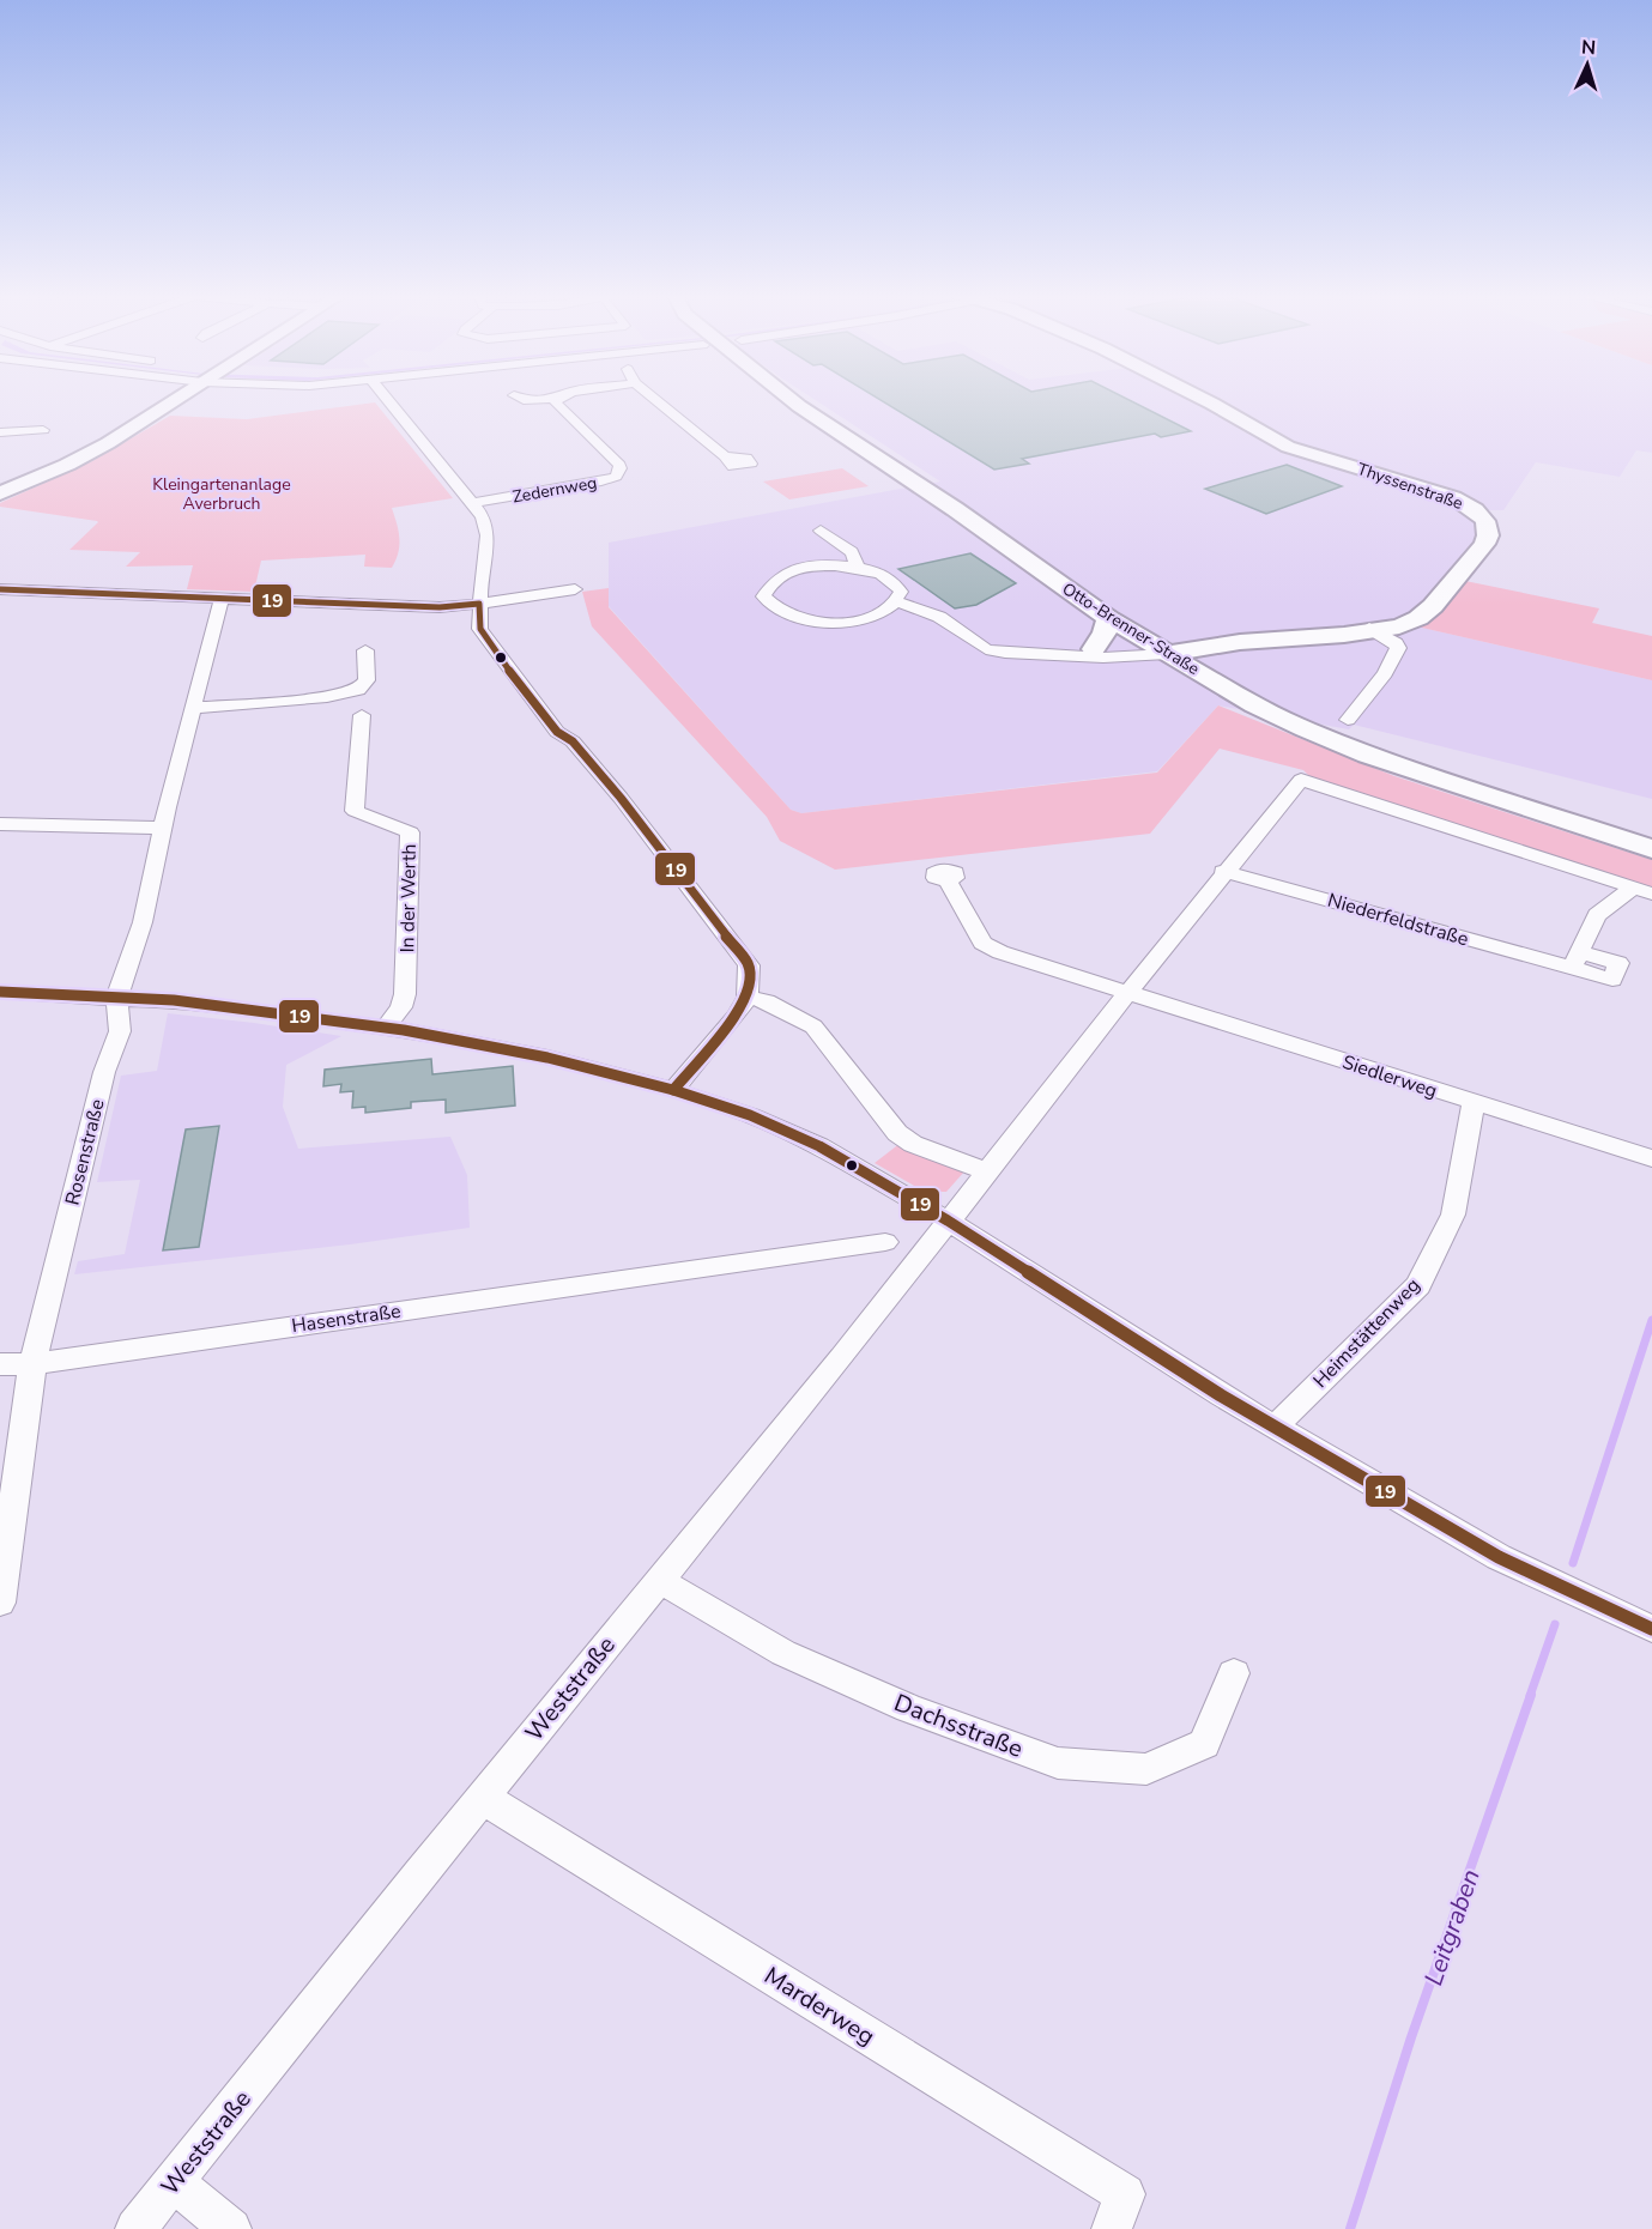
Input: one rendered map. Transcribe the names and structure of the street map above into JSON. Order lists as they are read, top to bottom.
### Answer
{
  "streets": {
    "main road": ["Thyssenstraße", "Otto-Brenner-Straße"],
    "street": [
      "Zedernweg",
      "In der Werth",
      "Niederfeldstraße",
      "Siedlerweg",
      "Rosenstraße",
      "Hasenstraße",
      "Heimstättenweg",
      "Weststraße",
      "Dachsstraße",
      "Marderweg"
    ]
  },
  "crossings": [
    ["Thyssenstraße", "Otto-Brenner-Straße"],
    ["Niederfeldstraße", "Weststraße"],
    ["Siedlerweg", "Heimstättenweg"],
    ["Siedlerweg", "Weststraße"],
    ["Rosenstraße", "Hasenstraße"],
    ["Weststraße", "Dachsstraße"],
    ["Weststraße", "Marderweg"]
  ],
  "water": ["Leitgraben"],
  "parks": ["Kleingartenanlage Averbruch"],
  "lines": ["transit line 19"],
  "north": "top"
}
